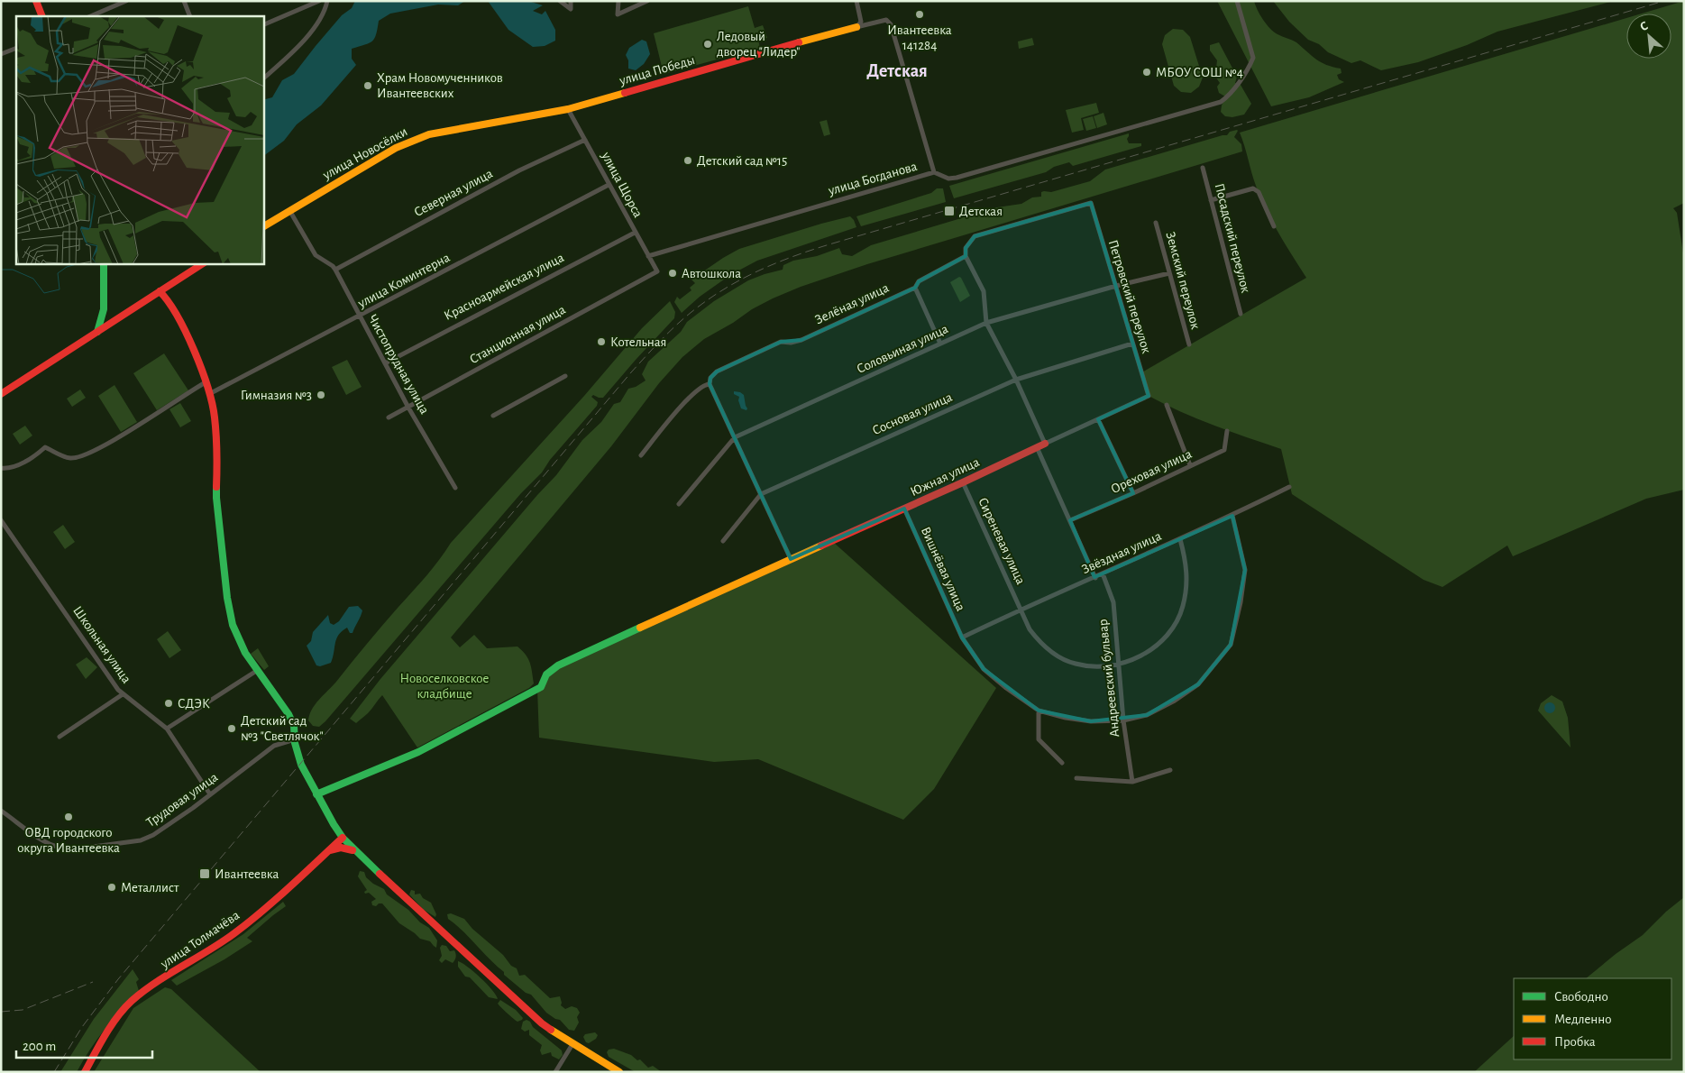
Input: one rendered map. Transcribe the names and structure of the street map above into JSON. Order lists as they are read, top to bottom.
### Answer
{
  "streets": {
    "street": [
      "улица Победы",
      "улица Новосёлки",
      "улица Богданова",
      "улица Щорса",
      "Северная улица",
      "Посадский переулок",
      "улица Коминтерна",
      "Земский переулок",
      "Красноармейская улица",
      "Петровский переулок",
      "Зелёная улица",
      "Станционная улица",
      "Соловьиная улица",
      "Чистопрудная улица",
      "Сосновая улица",
      "Ореховая улица",
      "Южная улица",
      "Сиреневая улица",
      "Звёздная улица",
      "Вишнёвая улица",
      "Школьная улица",
      "Андреевский бульвар",
      "Трудовая улица",
      "улица Толмачёва"
    ]
  },
  "crossings": [
    ["улица Победы", "улица Новосёлки"],
    ["улица Победы", "улица Богданова"],
    ["улица Победы", "улица Щорса"],
    ["улица Новосёлки", "улица Щорса"],
    ["улица Новосёлки", "Чистопрудная улица"],
    ["улица Богданова", "улица Щорса"],
    ["улица Щорса", "Северная улица"],
    ["улица Щорса", "улица Коминтерна"],
    ["улица Щорса", "Красноармейская улица"],
    ["улица Щорса", "Станционная улица"],
    ["Северная улица", "Чистопрудная улица"],
    ["улица Коминтерна", "Чистопрудная улица"],
    ["Земский переулок", "Соловьиная улица"],
    ["Красноармейская улица", "Чистопрудная улица"],
    ["Петровский переулок", "Зелёная улица"],
    ["Петровский переулок", "Соловьиная улица"],
    ["Петровский переулок", "Сосновая улица"],
    ["Петровский переулок", "Южная улица"],
    ["Станционная улица", "Чистопрудная улица"],
    ["Южная улица", "Сиреневая улица"],
    ["Южная улица", "Вишнёвая улица"],
    ["Сиреневая улица", "Звёздная улица"],
    ["Сиреневая улица", "Андреевский бульвар"],
    ["Звёздная улица", "Вишнёвая улица"],
    ["Звёздная улица", "Андреевский бульвар"],
    ["Вишнёвая улица", "Андреевский бульвар"],
    ["Школьная улица", "Трудовая улица"]
  ],
  "districts": ["Детская"],
  "parks": ["Новоселковское кладбище"],
  "places": {
    "other": [
      "Ивантеевка 141284",
      "Ледовый дворец \"Лидер\"",
      "МБОУ СОШ №4",
      "Храм Новомученников Ивантеевских",
      "Детский сад №15",
      "Автошкола",
      "Котельная",
      "Гимназия №3",
      "СДЭК",
      "Детский сад №3 \"Светлячок\"",
      "ОВД городского округа Ивантеевка",
      "Металлист"
    ],
    "transit": ["Детская", "Ивантеевка"]
  },
  "legend": ["Свободно", "Медленно", "Пробка"],
  "scale_bar": "200 m",
  "north": "top left"
}
